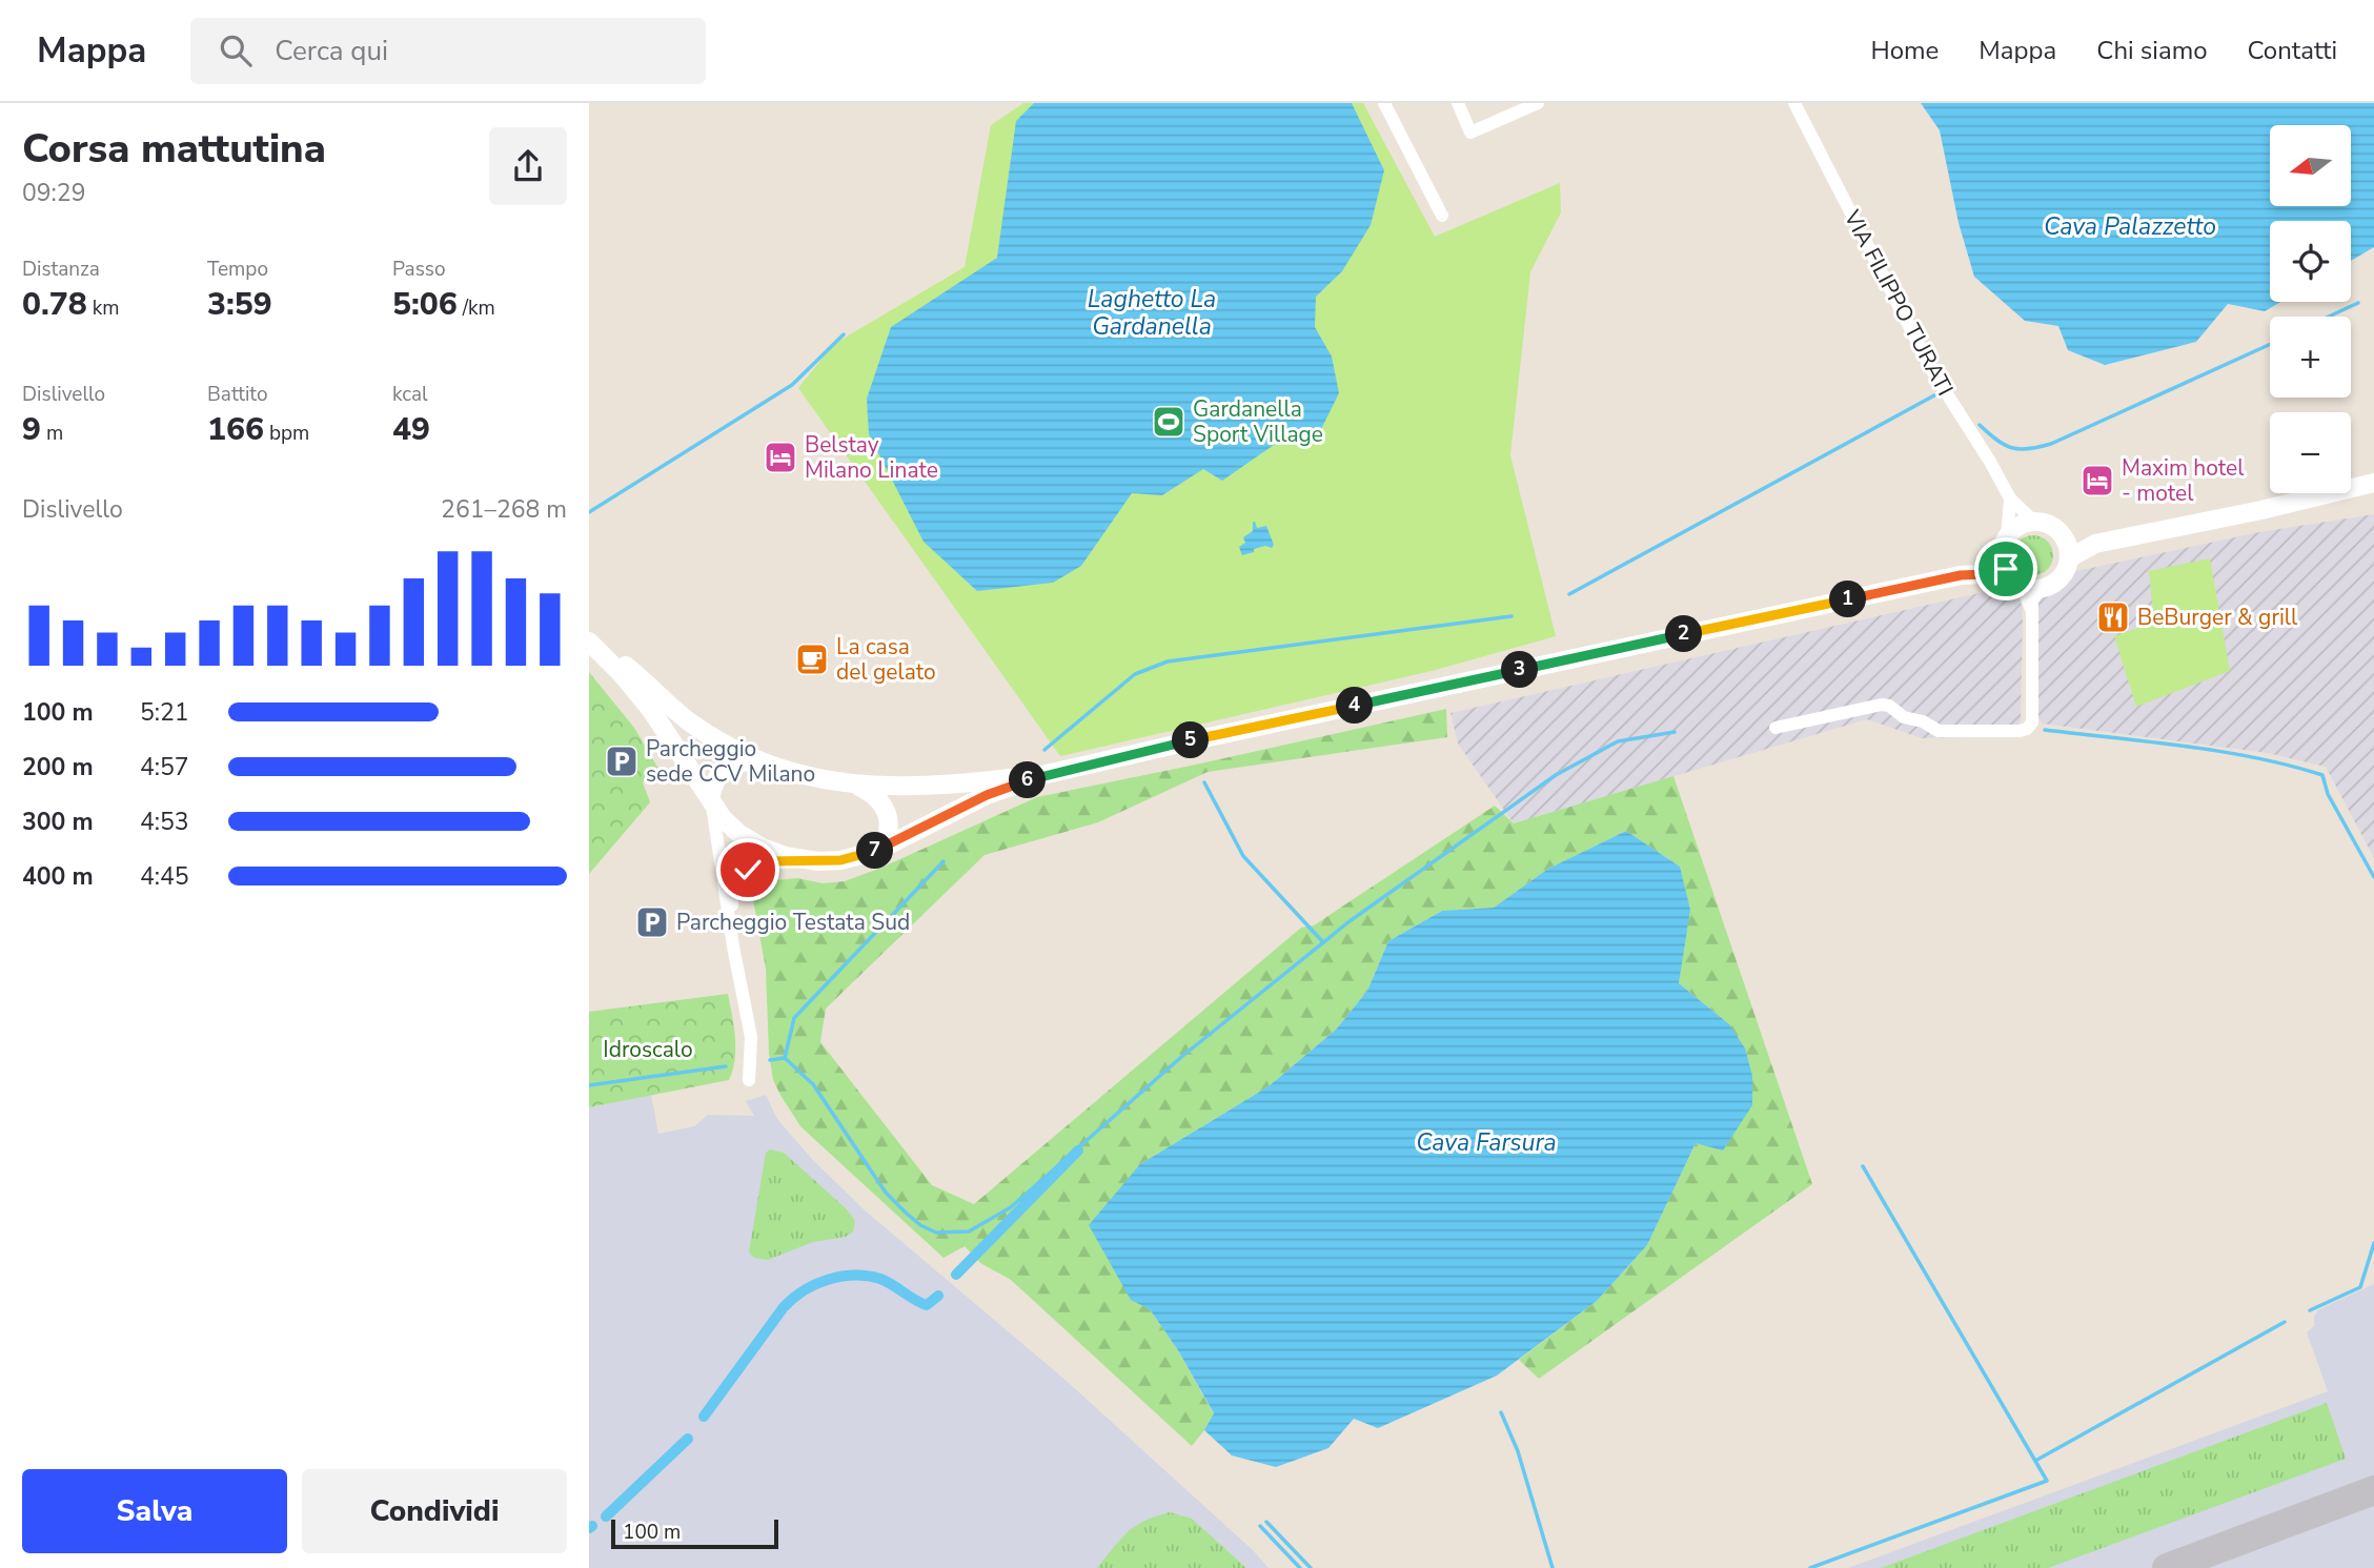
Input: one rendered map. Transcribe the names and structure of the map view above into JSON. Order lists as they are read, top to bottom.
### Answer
{
  "streets": {
    "street": ["VIA FILIPPO TURATI"]
  },
  "water": ["Cava Palazzetto", "Laghetto La Gardanella", "Cava Farsura"],
  "parks": ["Idroscalo"],
  "places": {
    "sports": ["Gardanella Sport Village"],
    "hotel": ["Belstay Milano Linate", "Maxim hotel - motel"],
    "restaurant": ["BeBurger & grill"],
    "cafe": ["La casa del gelato"],
    "parking": ["Parcheggio sede CCV Milano", "Parcheggio Testata Sud"]
  },
  "scale_bar": "100 m",
  "north": "left",
  "page": {
    "header": "Mappa",
    "search": "Cerca qui",
    "nav": [
      "Home",
      "Mappa",
      "Chi siamo",
      "Contatti"
    ],
    "heading": ["Corsa mattutina", "09:29"],
    "map_buttons": ["+", "−"],
    "stats": [
      ["Distanza", "0.78 km"],
      ["Tempo", "3:59"],
      ["Passo", "5:06 /km"],
      ["Dislivello", "9 m"],
      ["Battito", "166 bpm"],
      ["kcal", "49"]
    ],
    "chart": ["Dislivello", "261–268 m"],
    "pins": [
      "1",
      "2",
      "3",
      "4",
      "5",
      "6",
      "7"
    ],
    "list": [
      {
        "name": "100 m",
        "note": "5:21"
      },
      {
        "name": "200 m",
        "note": "4:57"
      },
      {
        "name": "300 m",
        "note": "4:53"
      },
      {
        "name": "400 m",
        "note": "4:45"
      }
    ],
    "buttons": ["Salva", "Condividi"],
    "scale": "100 m"
  }
}
